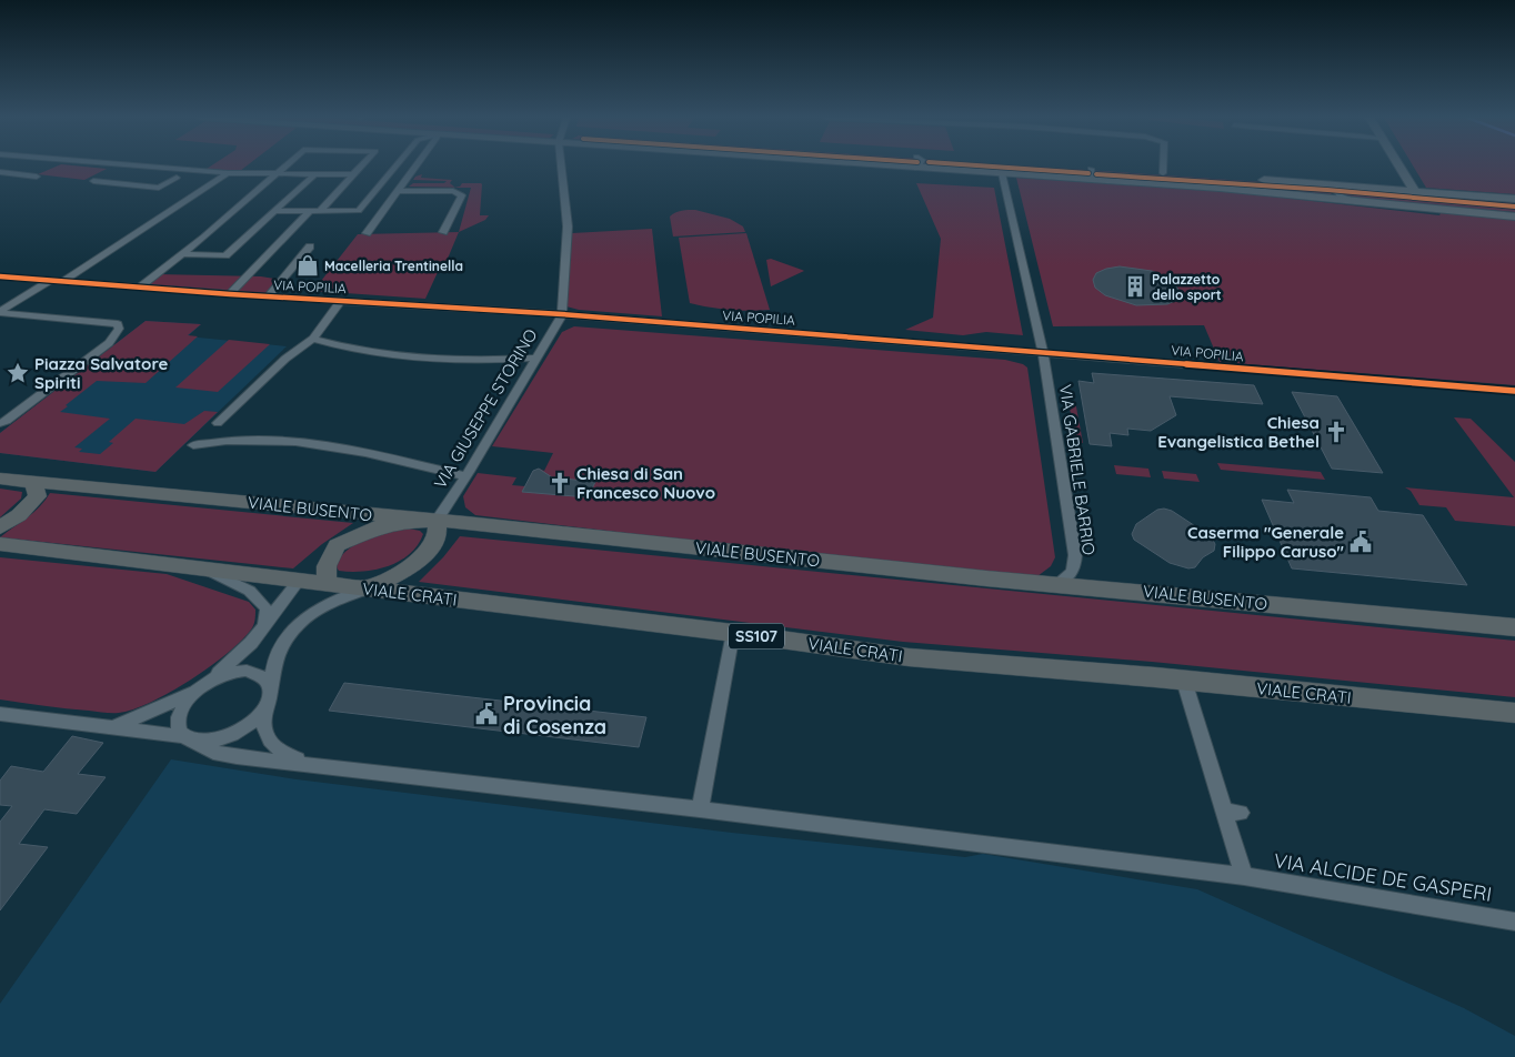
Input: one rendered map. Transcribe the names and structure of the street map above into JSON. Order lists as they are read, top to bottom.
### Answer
{
  "streets": {
    "main road": ["VIALE BUSENTO", "VIALE CRATI", "SS107"],
    "street": [
      "VIA POPILIA",
      "VIA GIUSEPPE STORINO",
      "VIA GABRIELE BARRIO",
      "VIA ALCIDE DE GASPERI"
    ]
  },
  "crossings": [
    ["VIA POPILIA", "VIA GIUSEPPE STORINO"],
    ["VIA POPILIA", "VIA GABRIELE BARRIO"],
    ["VIA GIUSEPPE STORINO", "VIALE BUSENTO"],
    ["VIA GABRIELE BARRIO", "VIALE BUSENTO"]
  ],
  "places": {
    "shop": ["Macelleria Trentinella"],
    "building": ["Palazzetto dello sport"],
    "place": ["Piazza Salvatore Spiriti"],
    "church": ["Chiesa Evangelistica Bethel", "Chiesa di San Francesco Nuovo"],
    "public building": ["Caserma \"Generale Filippo Caruso\"", "Provincia di Cosenza"]
  }
}
